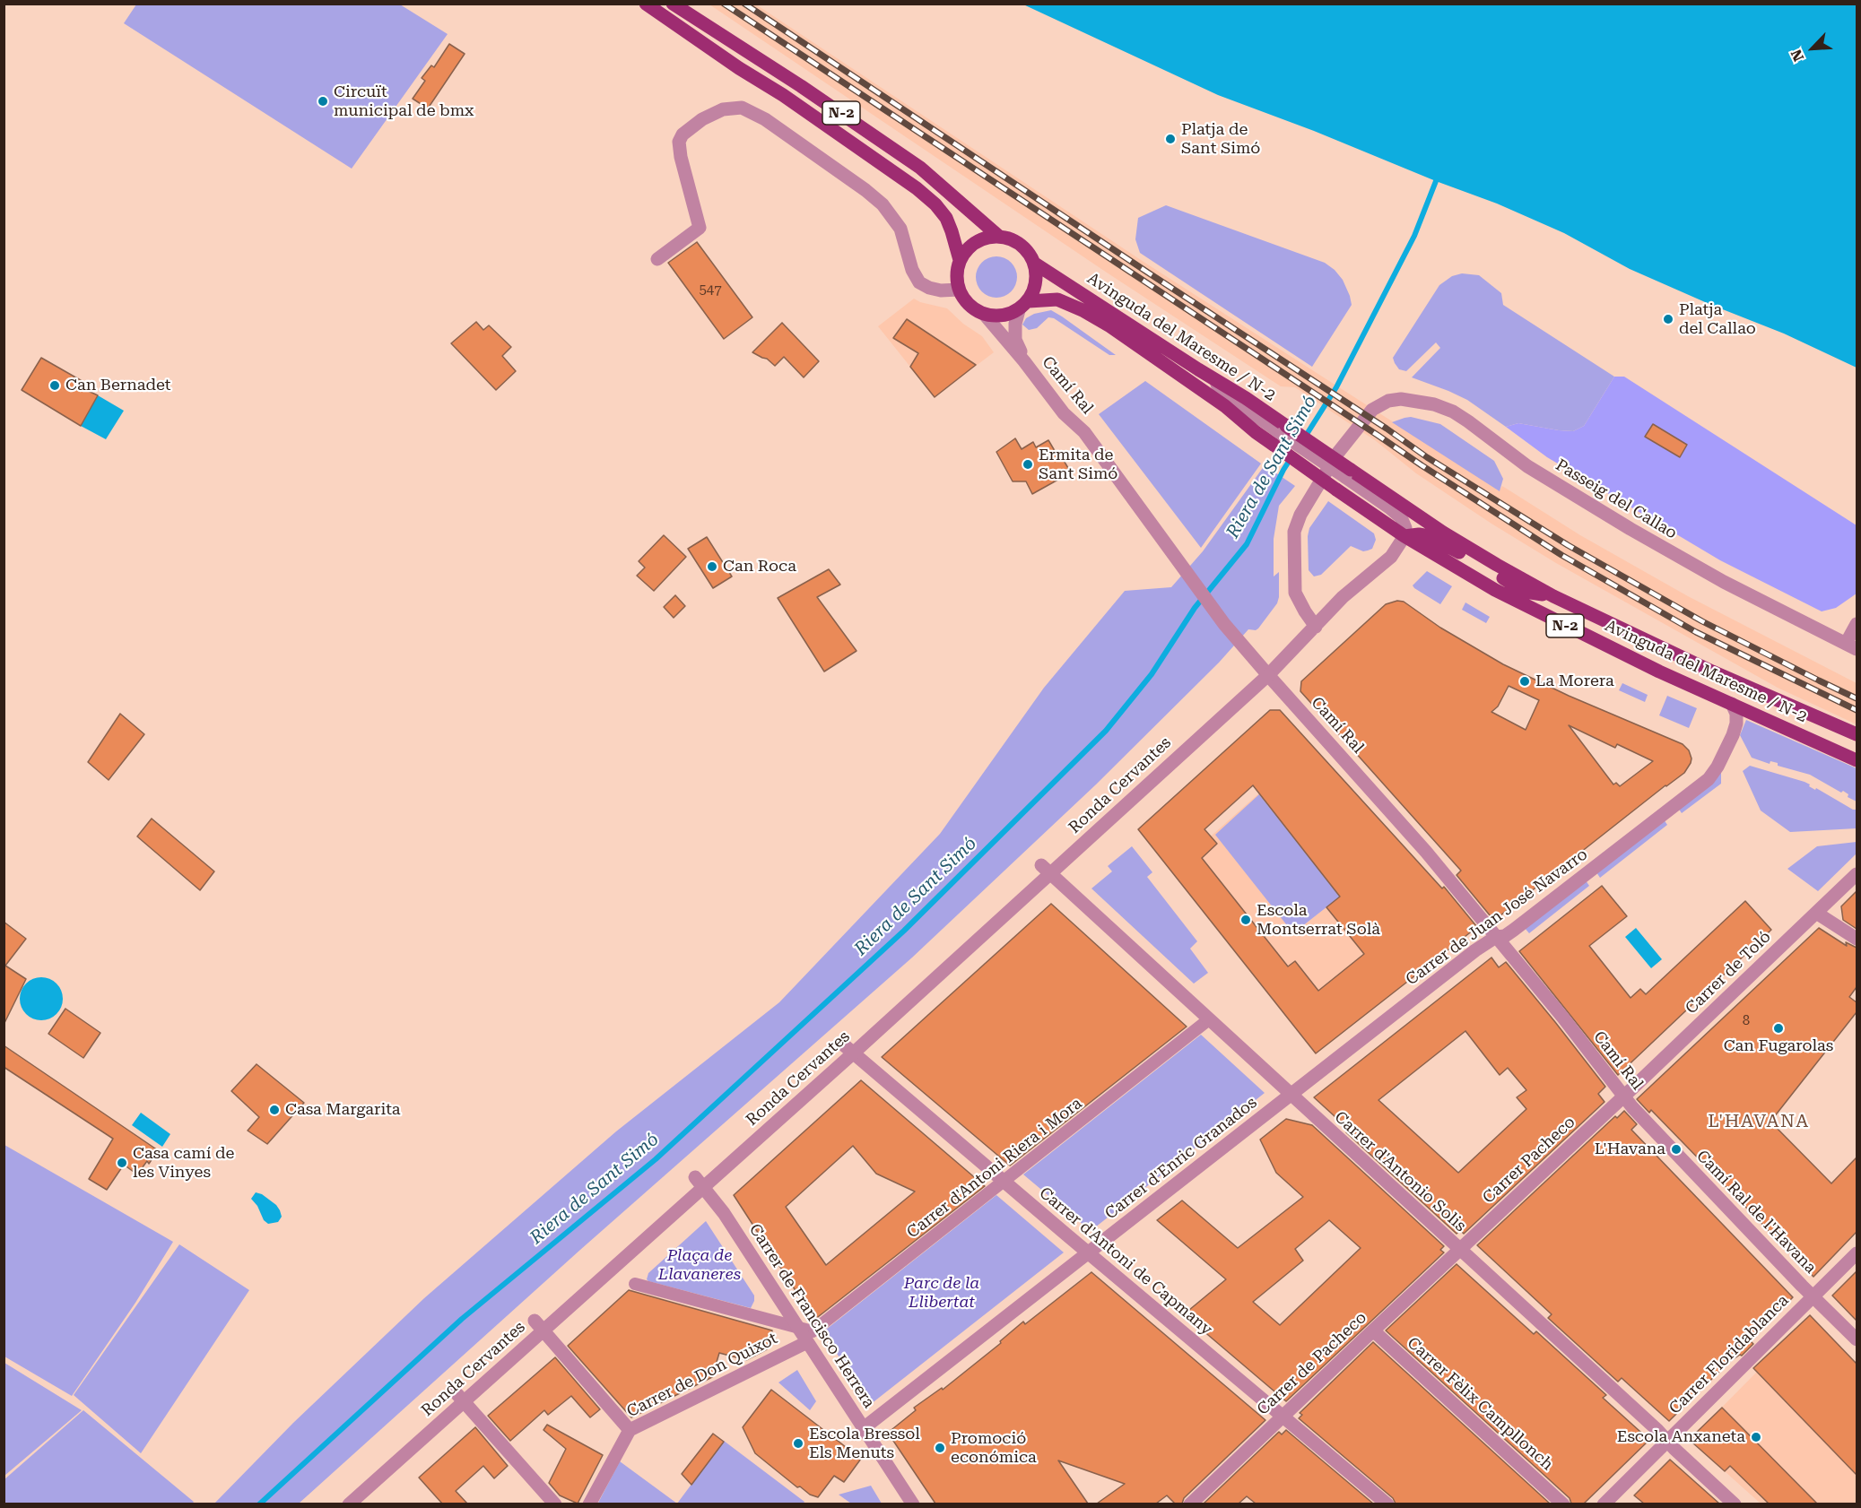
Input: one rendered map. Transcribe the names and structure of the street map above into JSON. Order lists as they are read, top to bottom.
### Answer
{
  "streets": {
    "main road": ["N-2", "Avinguda del Maresme / N-2"],
    "street": [
      "Camí Ral",
      "Passeig del Callao",
      "Ronda Cervantes",
      "Carrer de Juan José Navarro",
      "Carrer de Toló",
      "Carrer d'Enric Granados",
      "Carrer Pacheco",
      "Carrer d'Antoni Riera i Mora",
      "Carrer d'Antonio Solis",
      "Camí Ral de l'Havana",
      "Carrer d'Antoni de Capmany",
      "Carrer de Francisco Herrera",
      "Carrer Floridablanca",
      "Carrer de Pacheco",
      "Carrer de Don Quixot",
      "Carrer Fèlix Campllonch"
    ]
  },
  "crossings": [
    ["N-2", "Avinguda del Maresme / N-2"],
    ["N-2", "Camí Ral"],
    ["Avinguda del Maresme / N-2", "Camí Ral"],
    ["Avinguda del Maresme / N-2", "Ronda Cervantes"],
    ["Avinguda del Maresme / N-2", "Carrer de Juan José Navarro"],
    ["Camí Ral", "Ronda Cervantes"],
    ["Camí Ral", "Carrer de Juan José Navarro"],
    ["Camí Ral", "Carrer de Toló"],
    ["Camí Ral", "Carrer Pacheco"],
    ["Camí Ral", "Camí Ral de l'Havana"],
    ["Passeig del Callao", "Ronda Cervantes"],
    ["Ronda Cervantes", "Carrer d'Antonio Solis"],
    ["Ronda Cervantes", "Carrer d'Antoni de Capmany"],
    ["Ronda Cervantes", "Carrer de Francisco Herrera"],
    ["Carrer de Juan José Navarro", "Carrer d'Enric Granados"],
    ["Carrer de Juan José Navarro", "Carrer d'Antonio Solis"],
    ["Carrer de Toló", "Carrer Pacheco"],
    ["Carrer de Toló", "Camí Ral de l'Havana"],
    ["Carrer d'Enric Granados", "Carrer d'Antonio Solis"],
    ["Carrer d'Enric Granados", "Carrer d'Antoni de Capmany"],
    ["Carrer d'Enric Granados", "Carrer de Francisco Herrera"],
    ["Carrer Pacheco", "Carrer d'Antonio Solis"],
    ["Carrer Pacheco", "Camí Ral de l'Havana"],
    ["Carrer Pacheco", "Carrer de Pacheco"],
    ["Carrer d'Antoni Riera i Mora", "Carrer d'Antonio Solis"],
    ["Carrer d'Antoni Riera i Mora", "Carrer d'Antoni de Capmany"],
    ["Carrer d'Antoni Riera i Mora", "Carrer de Francisco Herrera"],
    ["Carrer d'Antonio Solis", "Carrer Floridablanca"],
    ["Carrer d'Antonio Solis", "Carrer de Pacheco"],
    ["Camí Ral de l'Havana", "Carrer Floridablanca"],
    ["Carrer d'Antoni de Capmany", "Carrer de Pacheco"],
    ["Carrer de Francisco Herrera", "Carrer de Don Quixot"],
    ["Carrer de Pacheco", "Carrer Fèlix Campllonch"]
  ],
  "districts": ["L'HAVANA"],
  "water": ["Riera de Sant Simó"],
  "parks": ["Plaça de Llavaneres", "Parc de la Llibertat"],
  "places": [
    "Circuït municipal de bmx",
    "Platja de Sant Simó",
    "Platja del Callao",
    "Can Bernadet",
    "Ermita de Sant Simó",
    "Can Roca",
    "La Morera",
    "Escola Montserrat Solà",
    "Can Fugarolas",
    "Casa Margarita",
    "L'Havana",
    "Casa camí de les Vinyes",
    "Escola Anxaneta",
    "Escola Bressol Els Menuts",
    "Promoció económica"
  ],
  "house_numbers": ["547", "8"],
  "north": "bottom left"
}
